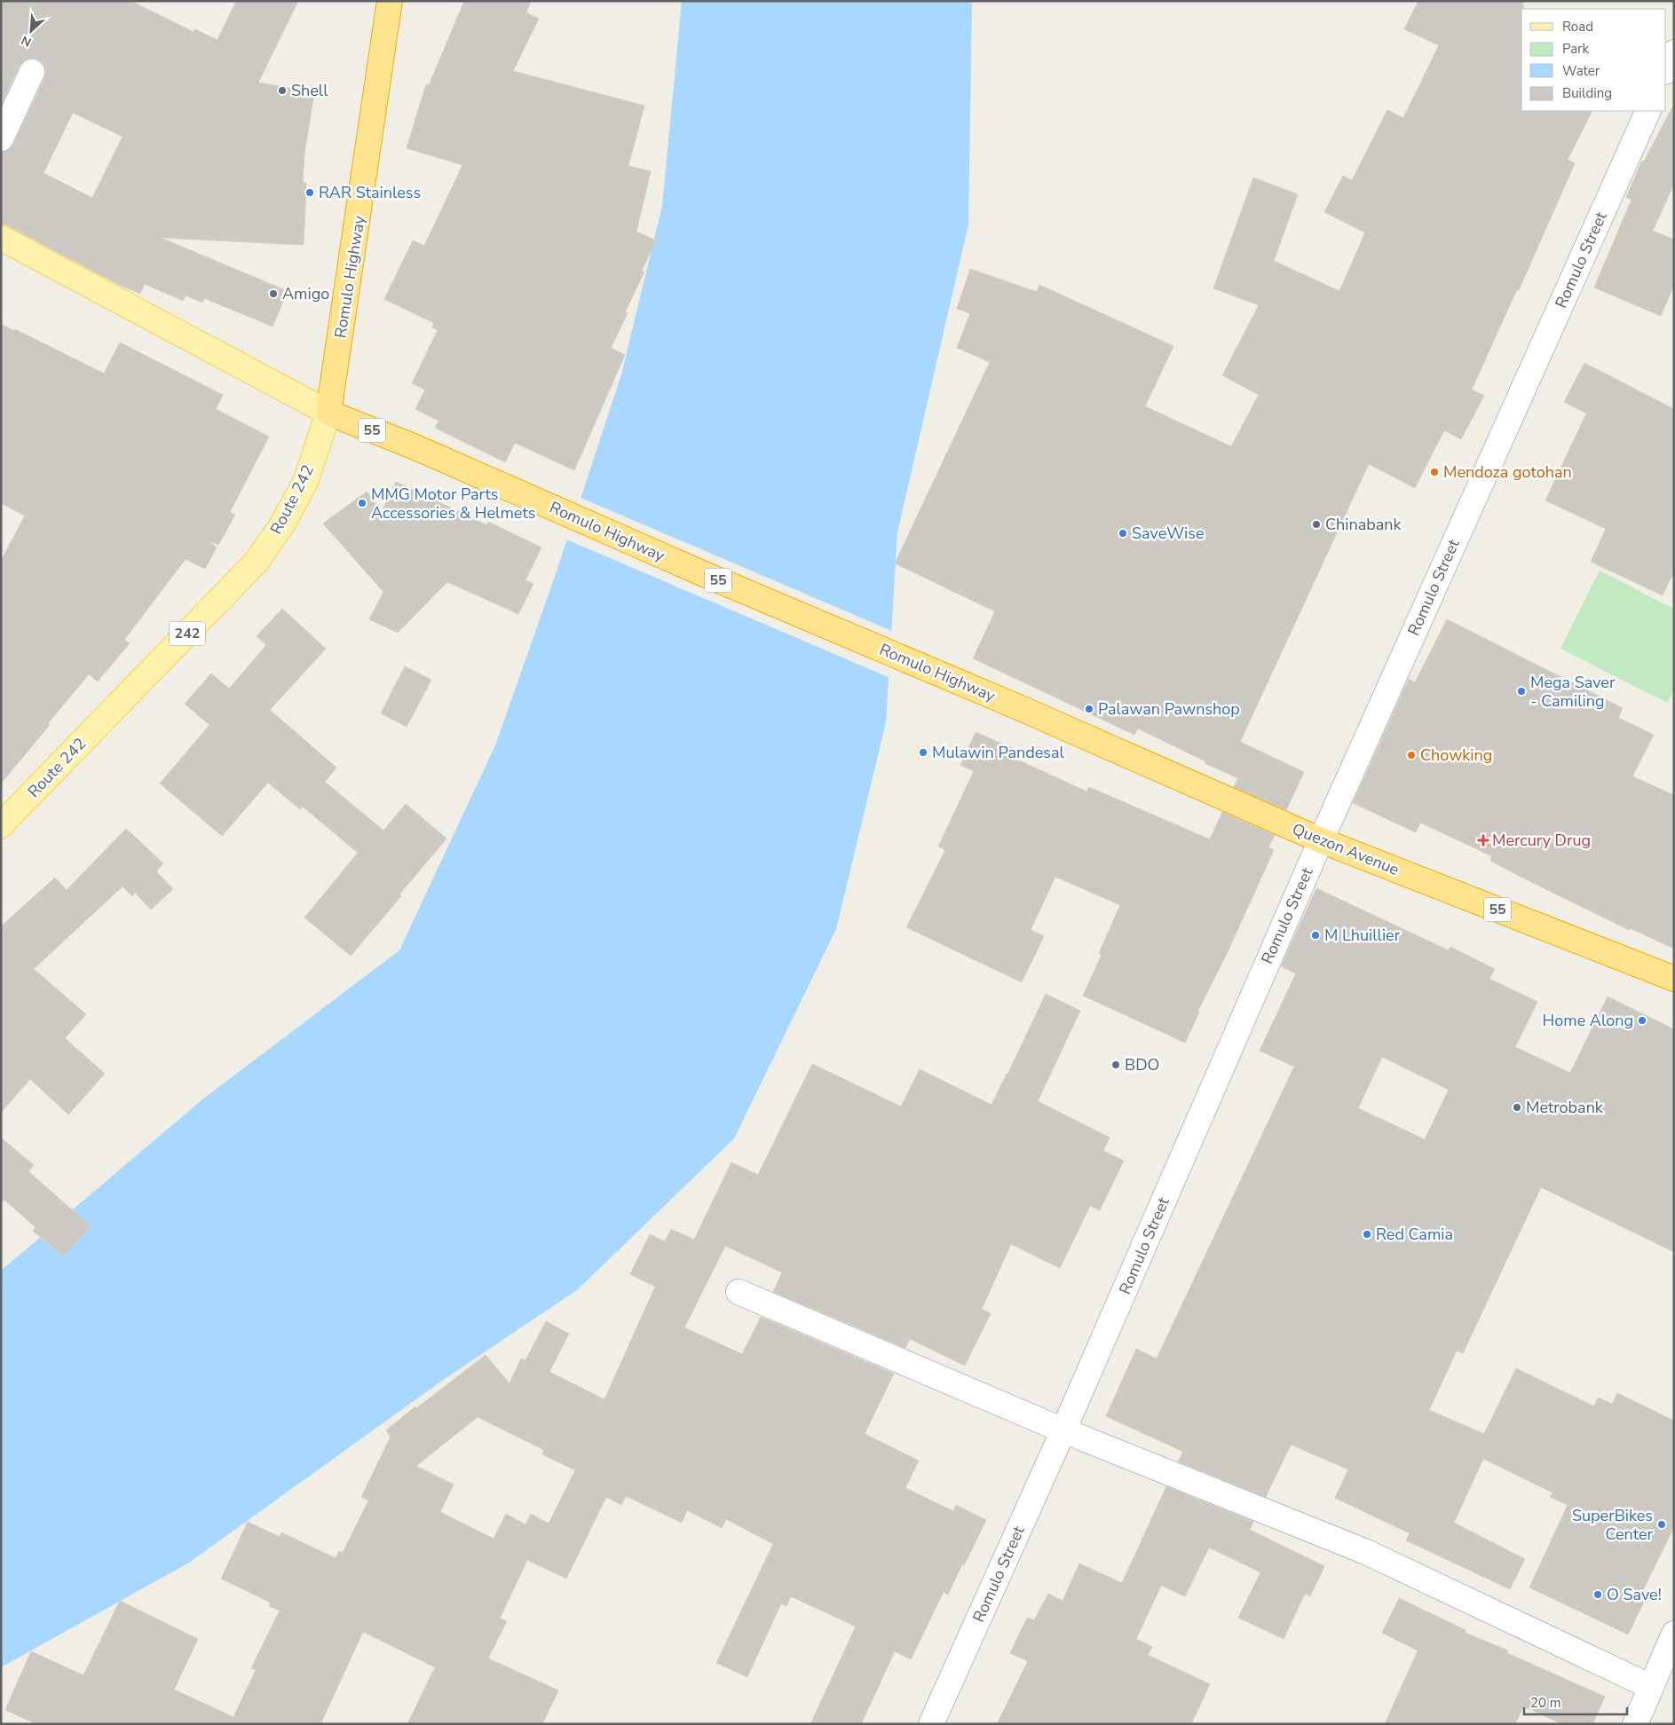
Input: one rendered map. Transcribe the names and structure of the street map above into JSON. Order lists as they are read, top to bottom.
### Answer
{
  "streets": {
    "highway": ["Romulo Highway", "55", "Quezon Avenue"],
    "main road": ["Route 242", "242"],
    "street": ["Romulo Street"]
  },
  "crossings": [
    ["Romulo Street", "Quezon Avenue"],
    ["Romulo Highway", "Route 242"],
    ["Romulo Highway", "Quezon Avenue"]
  ],
  "places": {
    "other": [
      "Shell",
      "RAR Stainless",
      "Amigo",
      "Mendoza gotohan",
      "MMG Motor Parts Accessories & Helmets",
      "Chinabank",
      "SaveWise",
      "Mega Saver - Camiling",
      "Palawan Pawnshop",
      "Mulawin Pandesal",
      "Chowking",
      "M Lhuillier",
      "Home Along",
      "BDO",
      "Metrobank",
      "Red Camia",
      "SuperBikes Center",
      "O Save!"
    ],
    "health": ["Mercury Drug"]
  },
  "legend": [
    "Road",
    "Park",
    "Water",
    "Building"
  ],
  "scale_bar": "20 m",
  "north": "bottom left"
}
